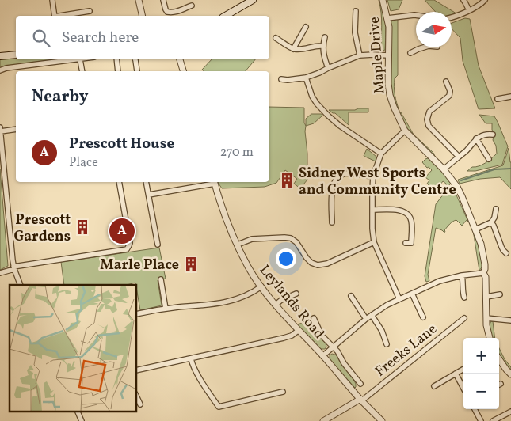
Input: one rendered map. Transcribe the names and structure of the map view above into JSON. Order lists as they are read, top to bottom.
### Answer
{
  "streets": {
    "street": ["Maple Drive", "Leylands Road", "Freeks Lane"]
  },
  "crossings": [
    ["Leylands Road", "Freeks Lane"]
  ],
  "places": {
    "building": ["Sidney West Sports and Community Centre", "Prescott Gardens", "Marle Place"]
  },
  "north": "right",
  "page": {
    "search": "Search here",
    "heading": "Nearby",
    "list": [
      {
        "mark": "A",
        "name": "Prescott House",
        "note": "Place",
        "value": "270 m"
      }
    ],
    "pins": "A",
    "map_buttons": ["+", "−"]
  }
}
